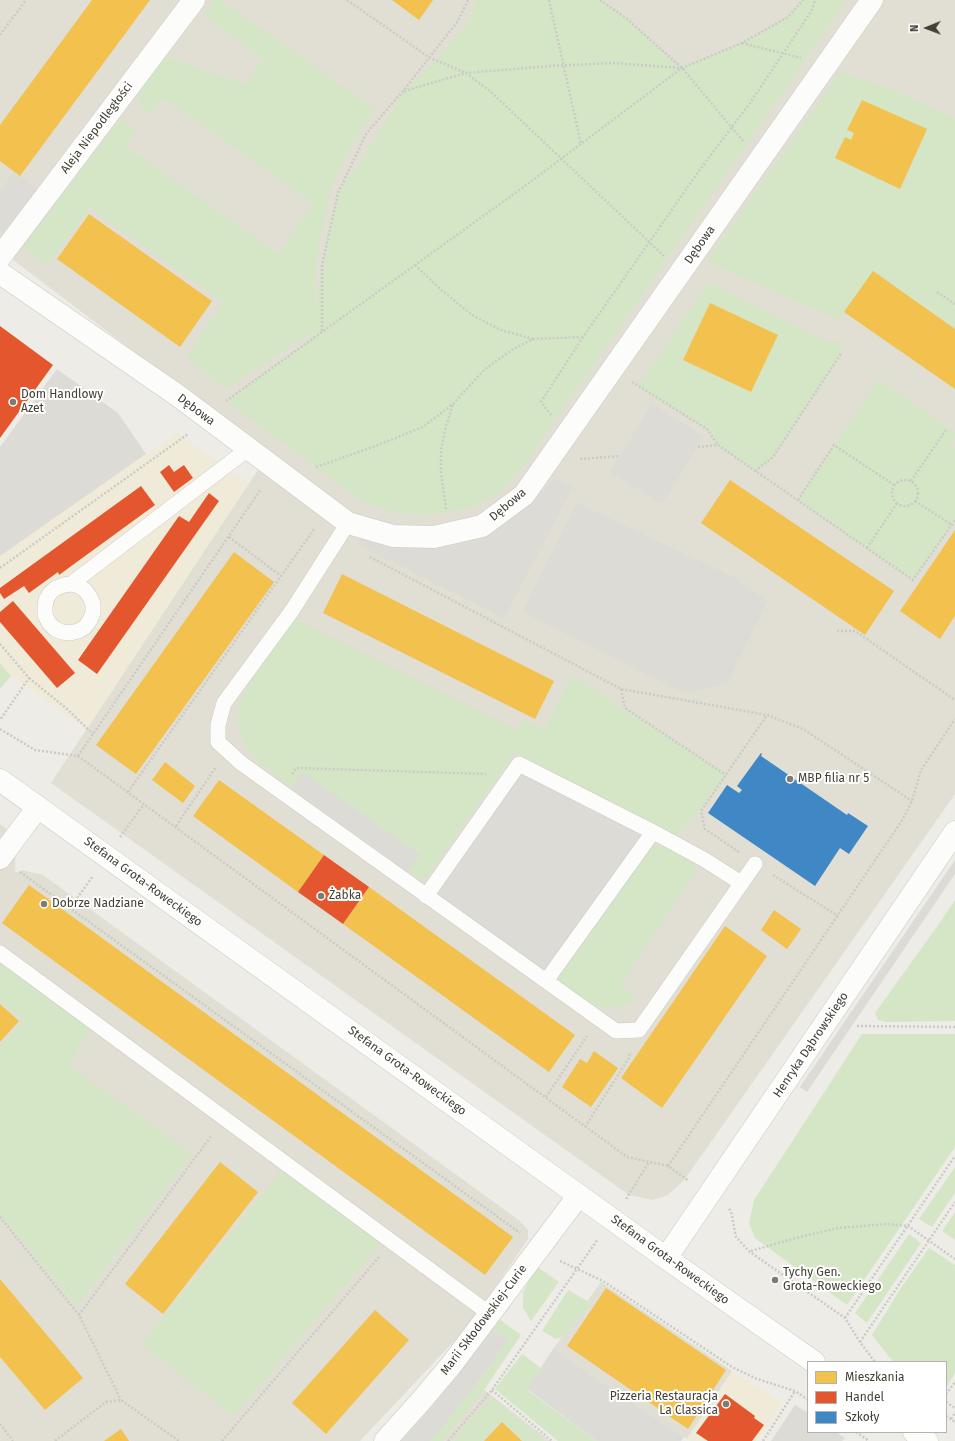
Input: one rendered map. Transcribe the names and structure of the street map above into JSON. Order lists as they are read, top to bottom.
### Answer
{
  "streets": {
    "street": [
      "Aleja Niepodległości",
      "Dębowa",
      "Stefana Grota-Roweckiego",
      "Henryka Dąbrowskiego",
      "Marii Skłodowskiej-Curie"
    ]
  },
  "crossings": [
    ["Stefana Grota-Roweckiego", "Henryka Dąbrowskiego"],
    ["Stefana Grota-Roweckiego", "Marii Skłodowskiej-Curie"]
  ],
  "places": [
    "Dom Handlowy Azet",
    "MBP filia nr 5",
    "Żabka",
    "Dobrze Nadziane",
    "Tychy Gen. Grota-Roweckiego",
    "Pizzeria Restauracja La Classica"
  ],
  "legend": ["Mieszkania", "Handel", "Szkoły"],
  "north": "left"
}
